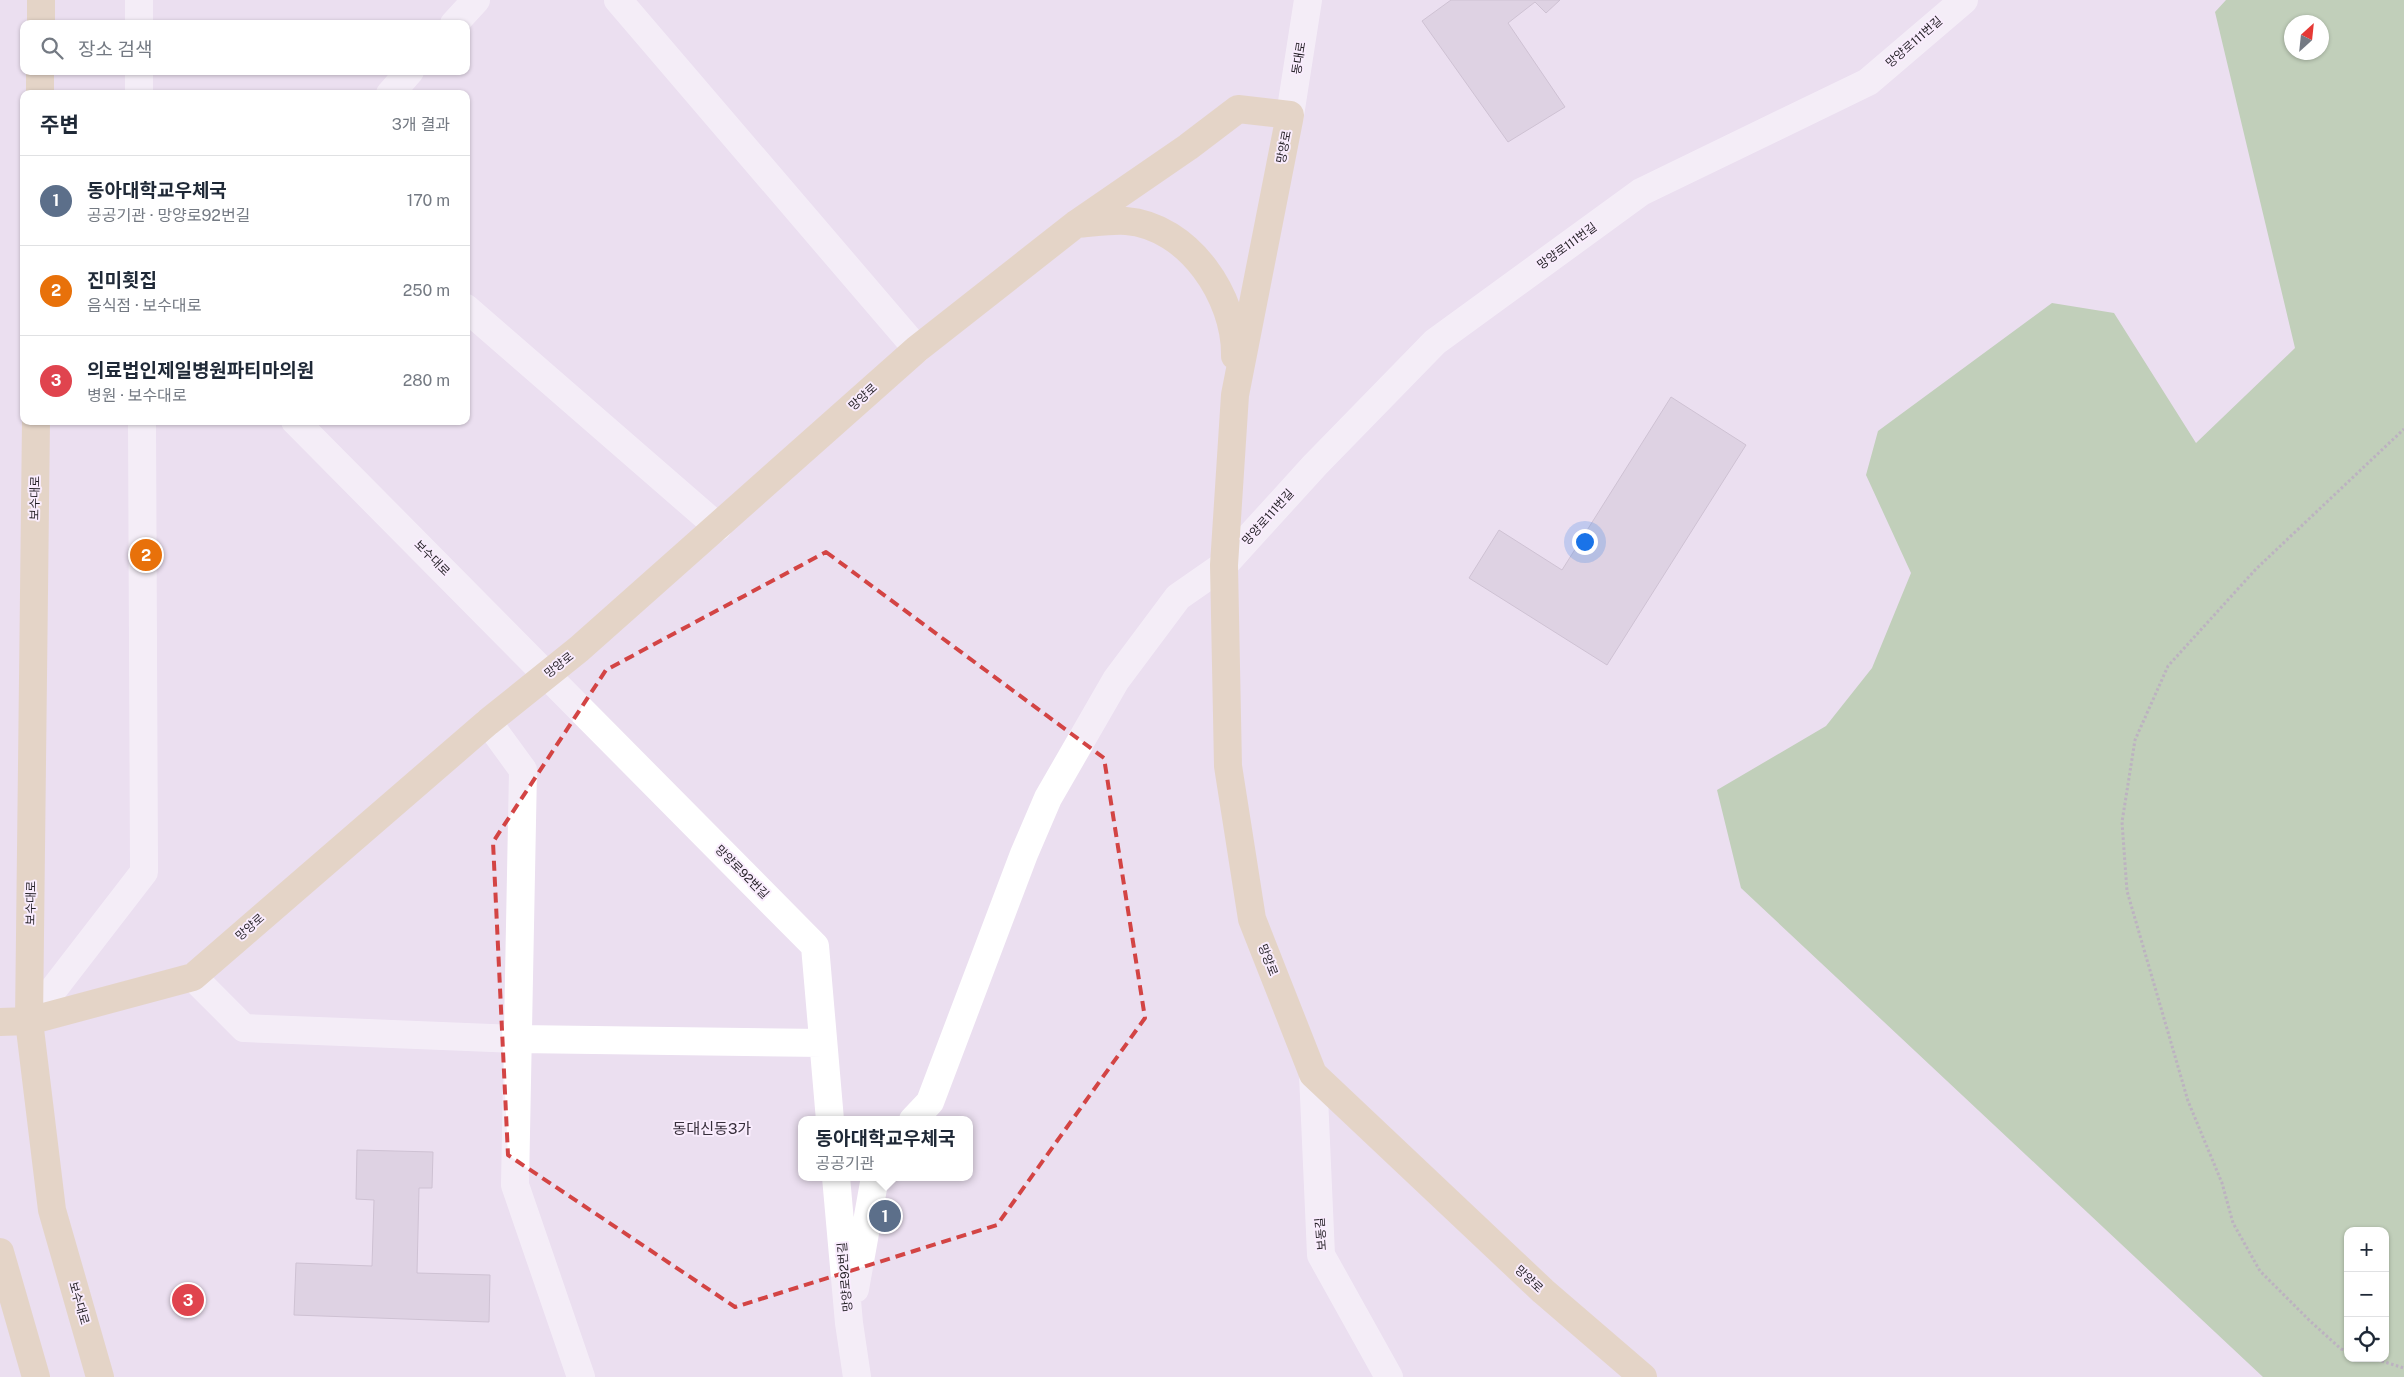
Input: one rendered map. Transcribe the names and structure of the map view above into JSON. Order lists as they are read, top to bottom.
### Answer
{
  "streets": {
    "main road": ["망양로", "보수대로"],
    "street": [
      "망양로111번길",
      "동대로",
      "망양로92번길",
      "보동길"
    ]
  },
  "crossings": [
    ["망양로111번길", "망양로"],
    ["동대로", "망양로"],
    ["망양로", "보수대로"],
    ["망양로", "망양로92번길"],
    ["망양로", "보동길"],
    ["보수대로", "망양로92번길"]
  ],
  "districts": ["동대신동3가"],
  "north": "top right",
  "page": {
    "search": "장소 검색",
    "heading": ["주변", "3개 결과"],
    "list": [
      {
        "mark": "1",
        "name": "동아대학교우체국",
        "note": "공공기관 · 망양로92번길",
        "value": "170 m"
      },
      {
        "mark": "2",
        "name": "진미횟집",
        "note": "음식점 · 보수대로",
        "value": "250 m"
      },
      {
        "mark": "3",
        "name": "의료법인제일병원파티마의원",
        "note": "병원 · 보수대로",
        "value": "280 m"
      }
    ],
    "pins": ["2", "1", "3"],
    "popup": ["동아대학교우체국", "공공기관"],
    "map_buttons": ["+", "−"]
  }
}
